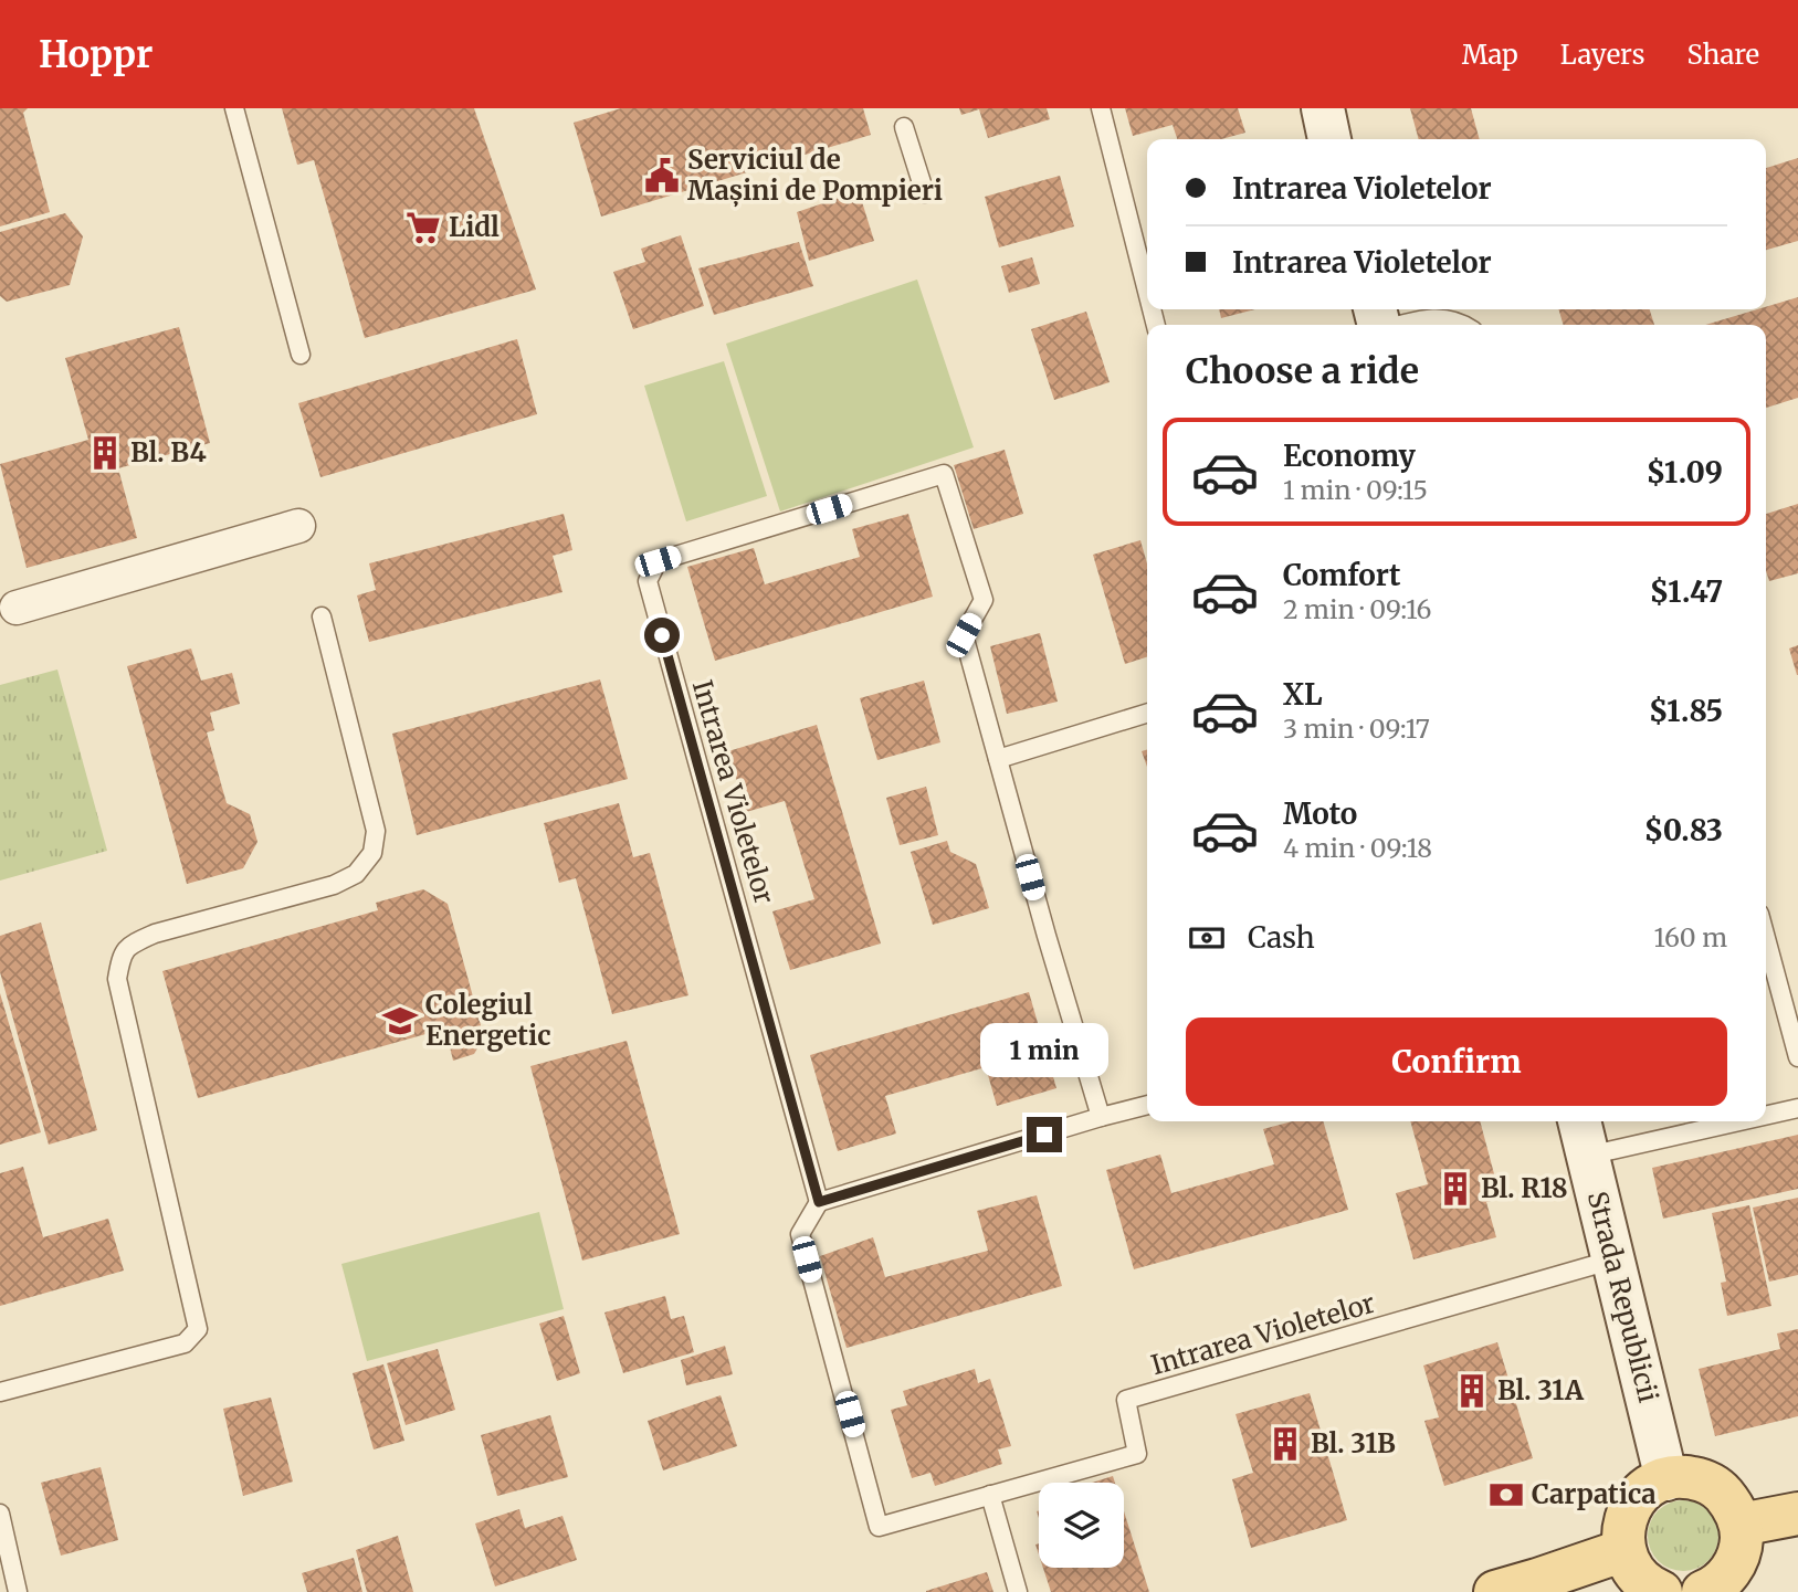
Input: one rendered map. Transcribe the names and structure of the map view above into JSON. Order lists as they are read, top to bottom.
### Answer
{
  "streets": {
    "main road": ["Strada Republicii"],
    "lane": ["Intrarea Violetelor"]
  },
  "crossings": [
    ["Intrarea Violetelor", "Strada Republicii"]
  ],
  "places": {
    "public building": ["Serviciul de Mașini de Pompieri"],
    "supermarket": ["Lidl"],
    "building": [
      "Bl. B4",
      "Bl. R18",
      "Bl. 31A",
      "Bl. 31B"
    ],
    "school or university": ["Colegiul Energetic"],
    "bank": ["Carpatica"]
  },
  "page": {
    "header": "Hoppr",
    "nav": ["Map", "Layers", "Share"],
    "banner": ["Intrarea Violetelor", "Intrarea Violetelor"],
    "heading": "Choose a ride",
    "list": [
      {
        "name": "Economy",
        "note": "1 min · 09:15",
        "value": "$1.09"
      },
      {
        "name": "Comfort",
        "note": "2 min · 09:16",
        "value": "$1.47"
      },
      {
        "name": "XL",
        "note": "3 min · 09:17",
        "value": "$1.85"
      },
      {
        "name": "Moto",
        "note": "4 min · 09:18",
        "value": "$0.83"
      }
    ],
    "pay": ["Cash", "160 m"],
    "buttons": "Confirm",
    "bubble": "1 min"
  }
}
